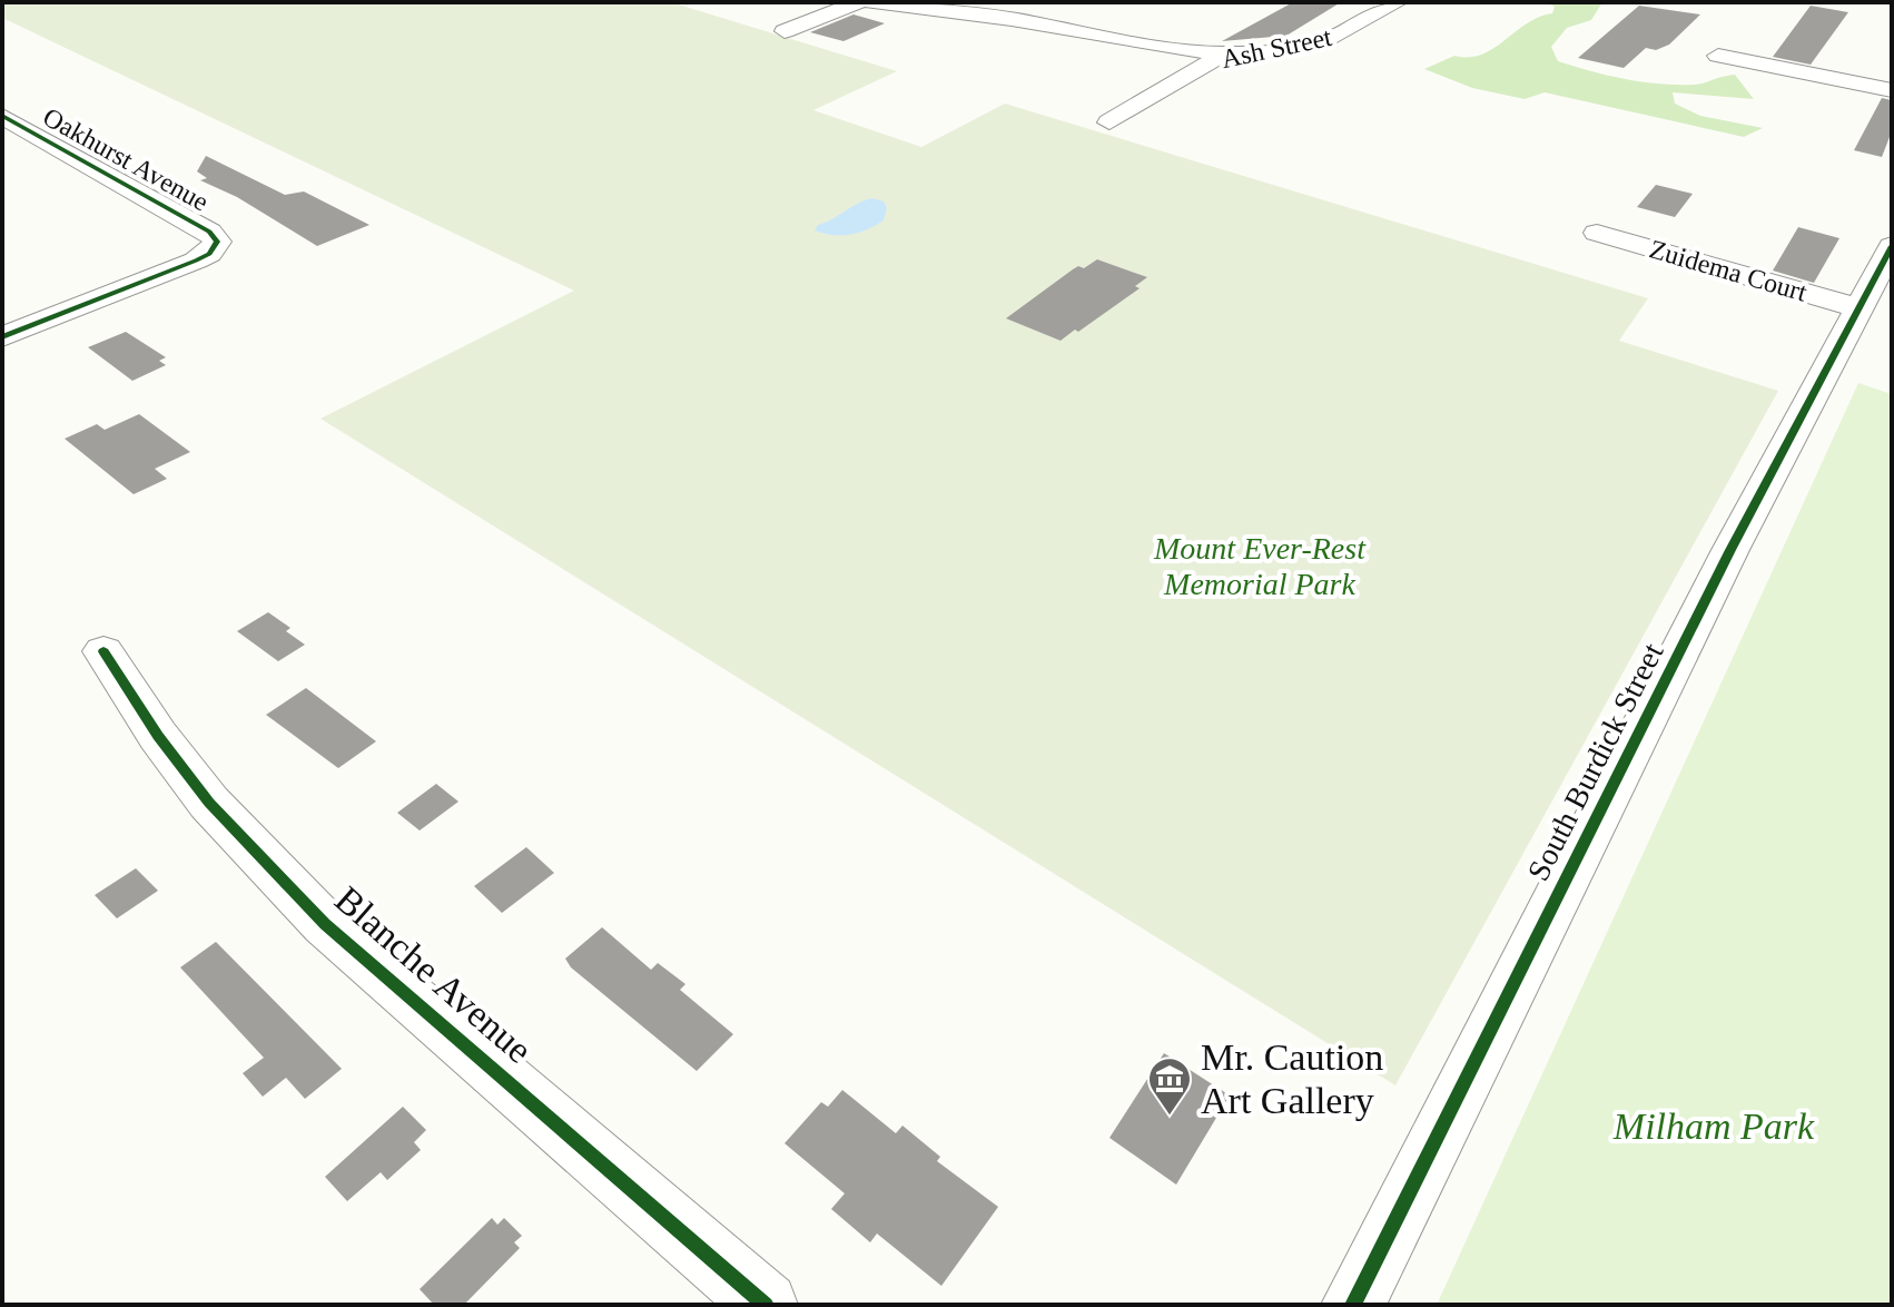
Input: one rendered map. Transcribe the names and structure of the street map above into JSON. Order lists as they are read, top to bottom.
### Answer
{
  "streets": {
    "street": [
      "Ash Street",
      "Oakhurst Avenue",
      "Zuidema Court",
      "South Burdick Street",
      "Blanche Avenue"
    ]
  },
  "crossings": [
    ["Zuidema Court", "South Burdick Street"]
  ],
  "parks": ["Mount Ever-Rest Memorial Park", "Milham Park"],
  "places": {
    "museum": ["Mr. Caution Art Gallery"]
  }
}
